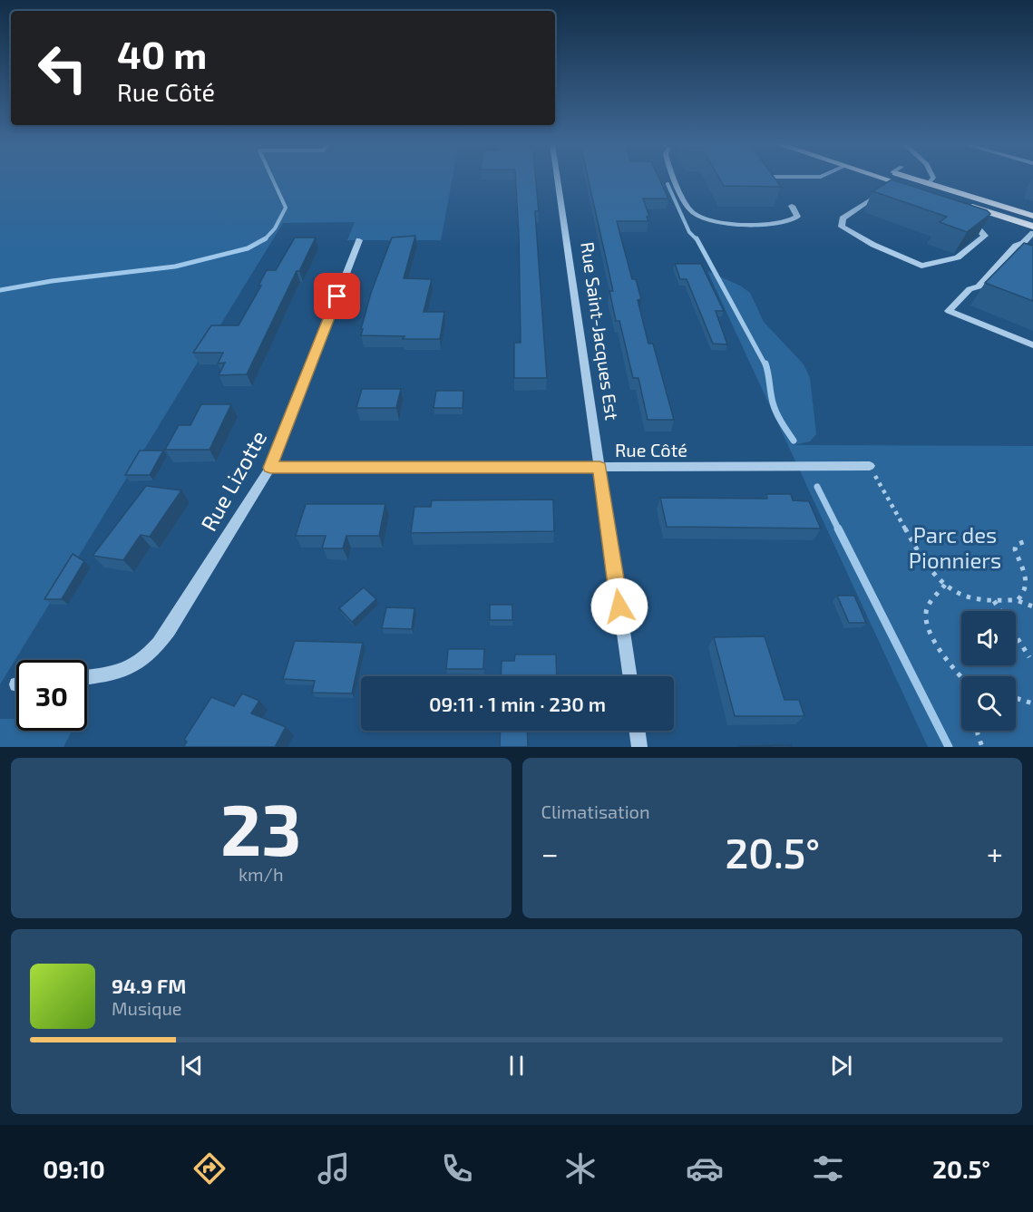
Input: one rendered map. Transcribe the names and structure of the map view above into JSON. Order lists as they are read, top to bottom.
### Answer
{
  "streets": {
    "street": ["Rue Saint-Jacques Est", "Rue Côté", "Rue Lizotte"]
  },
  "crossings": [
    ["Rue Saint-Jacques Est", "Rue Côté"],
    ["Rue Côté", "Rue Lizotte"]
  ],
  "parks": ["Parc des Pionniers"],
  "page": {
    "turn": ["40 m", "Rue Côté"],
    "limit": "30",
    "trip": "09:11 · 1 min · 230 m",
    "tile": [
      ["23", "km/h"],
      "Climatisation"
    ],
    "heat": ["−", "20.5°", "+"],
    "song": ["94.9 FM", "Musique"],
    "tabs": ["09:10", "20.5°"]
  }
}
